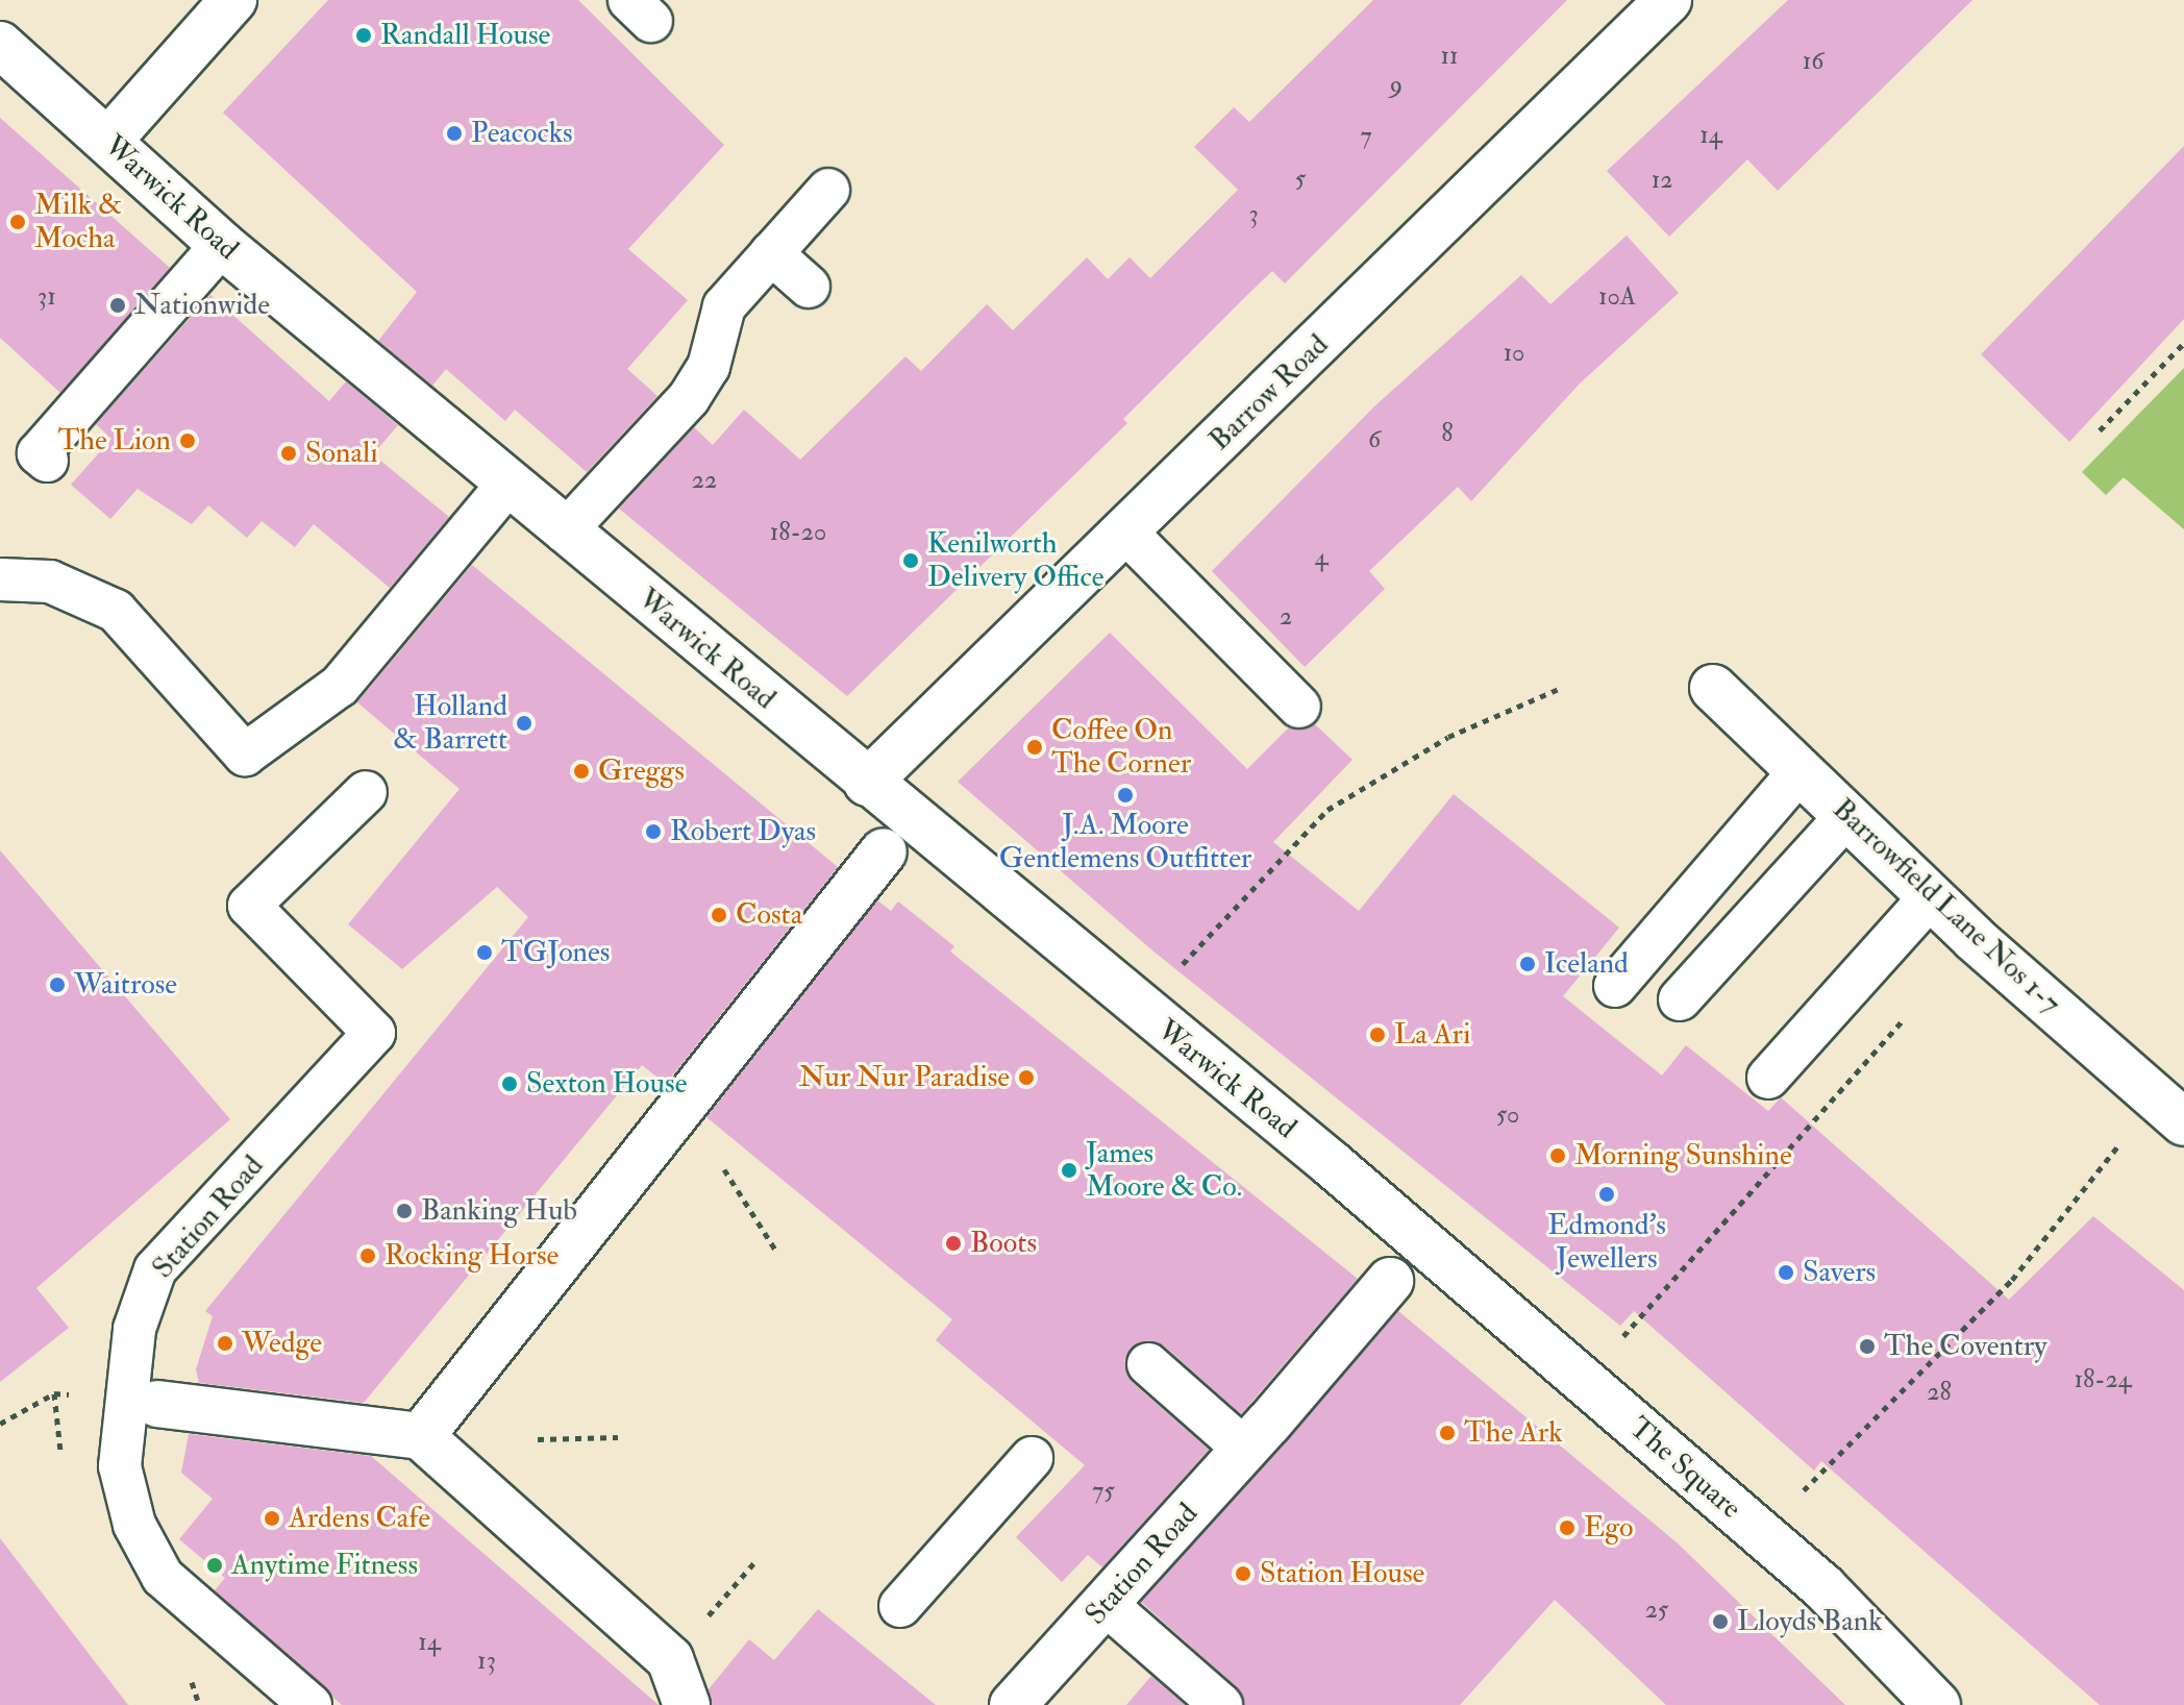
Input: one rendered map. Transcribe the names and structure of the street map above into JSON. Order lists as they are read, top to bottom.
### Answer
{
  "streets": {
    "street": [
      "Warwick Road",
      "Barrow Road",
      "Barrowfield Lane Nos 1-7",
      "Station Road",
      "The Square"
    ]
  },
  "crossings": [
    ["Warwick Road", "Barrow Road"],
    ["Warwick Road", "The Square"]
  ],
  "places": [
    "Randall House",
    "Peacocks",
    "Milk & Mocha",
    "Nationwide",
    "The Lion",
    "Sonali",
    "Kenilworth Delivery Office",
    "Holland & Barrett",
    "Coffee On The Corner",
    "Greggs",
    "J.A. Moore Gentlemens Outfitter",
    "Robert Dyas",
    "Costa",
    "TGJones",
    "Iceland",
    "Waitrose",
    "La Ari",
    "Nur Nur Paradise",
    "Sexton House",
    "Morning Sunshine",
    "James Moore & Co.",
    "Edmond's Jewellers",
    "Banking Hub",
    "Boots",
    "Rocking Horse",
    "Savers",
    "Wedge",
    "The Coventry",
    "The Ark",
    "Ardens Cafe",
    "Ego",
    "Anytime Fitness",
    "Station House",
    "Lloyds Bank"
  ],
  "house_numbers": [
    "11",
    "16",
    "9",
    "14",
    "7",
    "5",
    "12",
    "3",
    "31",
    "10A",
    "10",
    "8",
    "6",
    "22",
    "18-20",
    "4",
    "2",
    "50",
    "18-24",
    "28",
    "75",
    "25",
    "14",
    "13"
  ]
}
